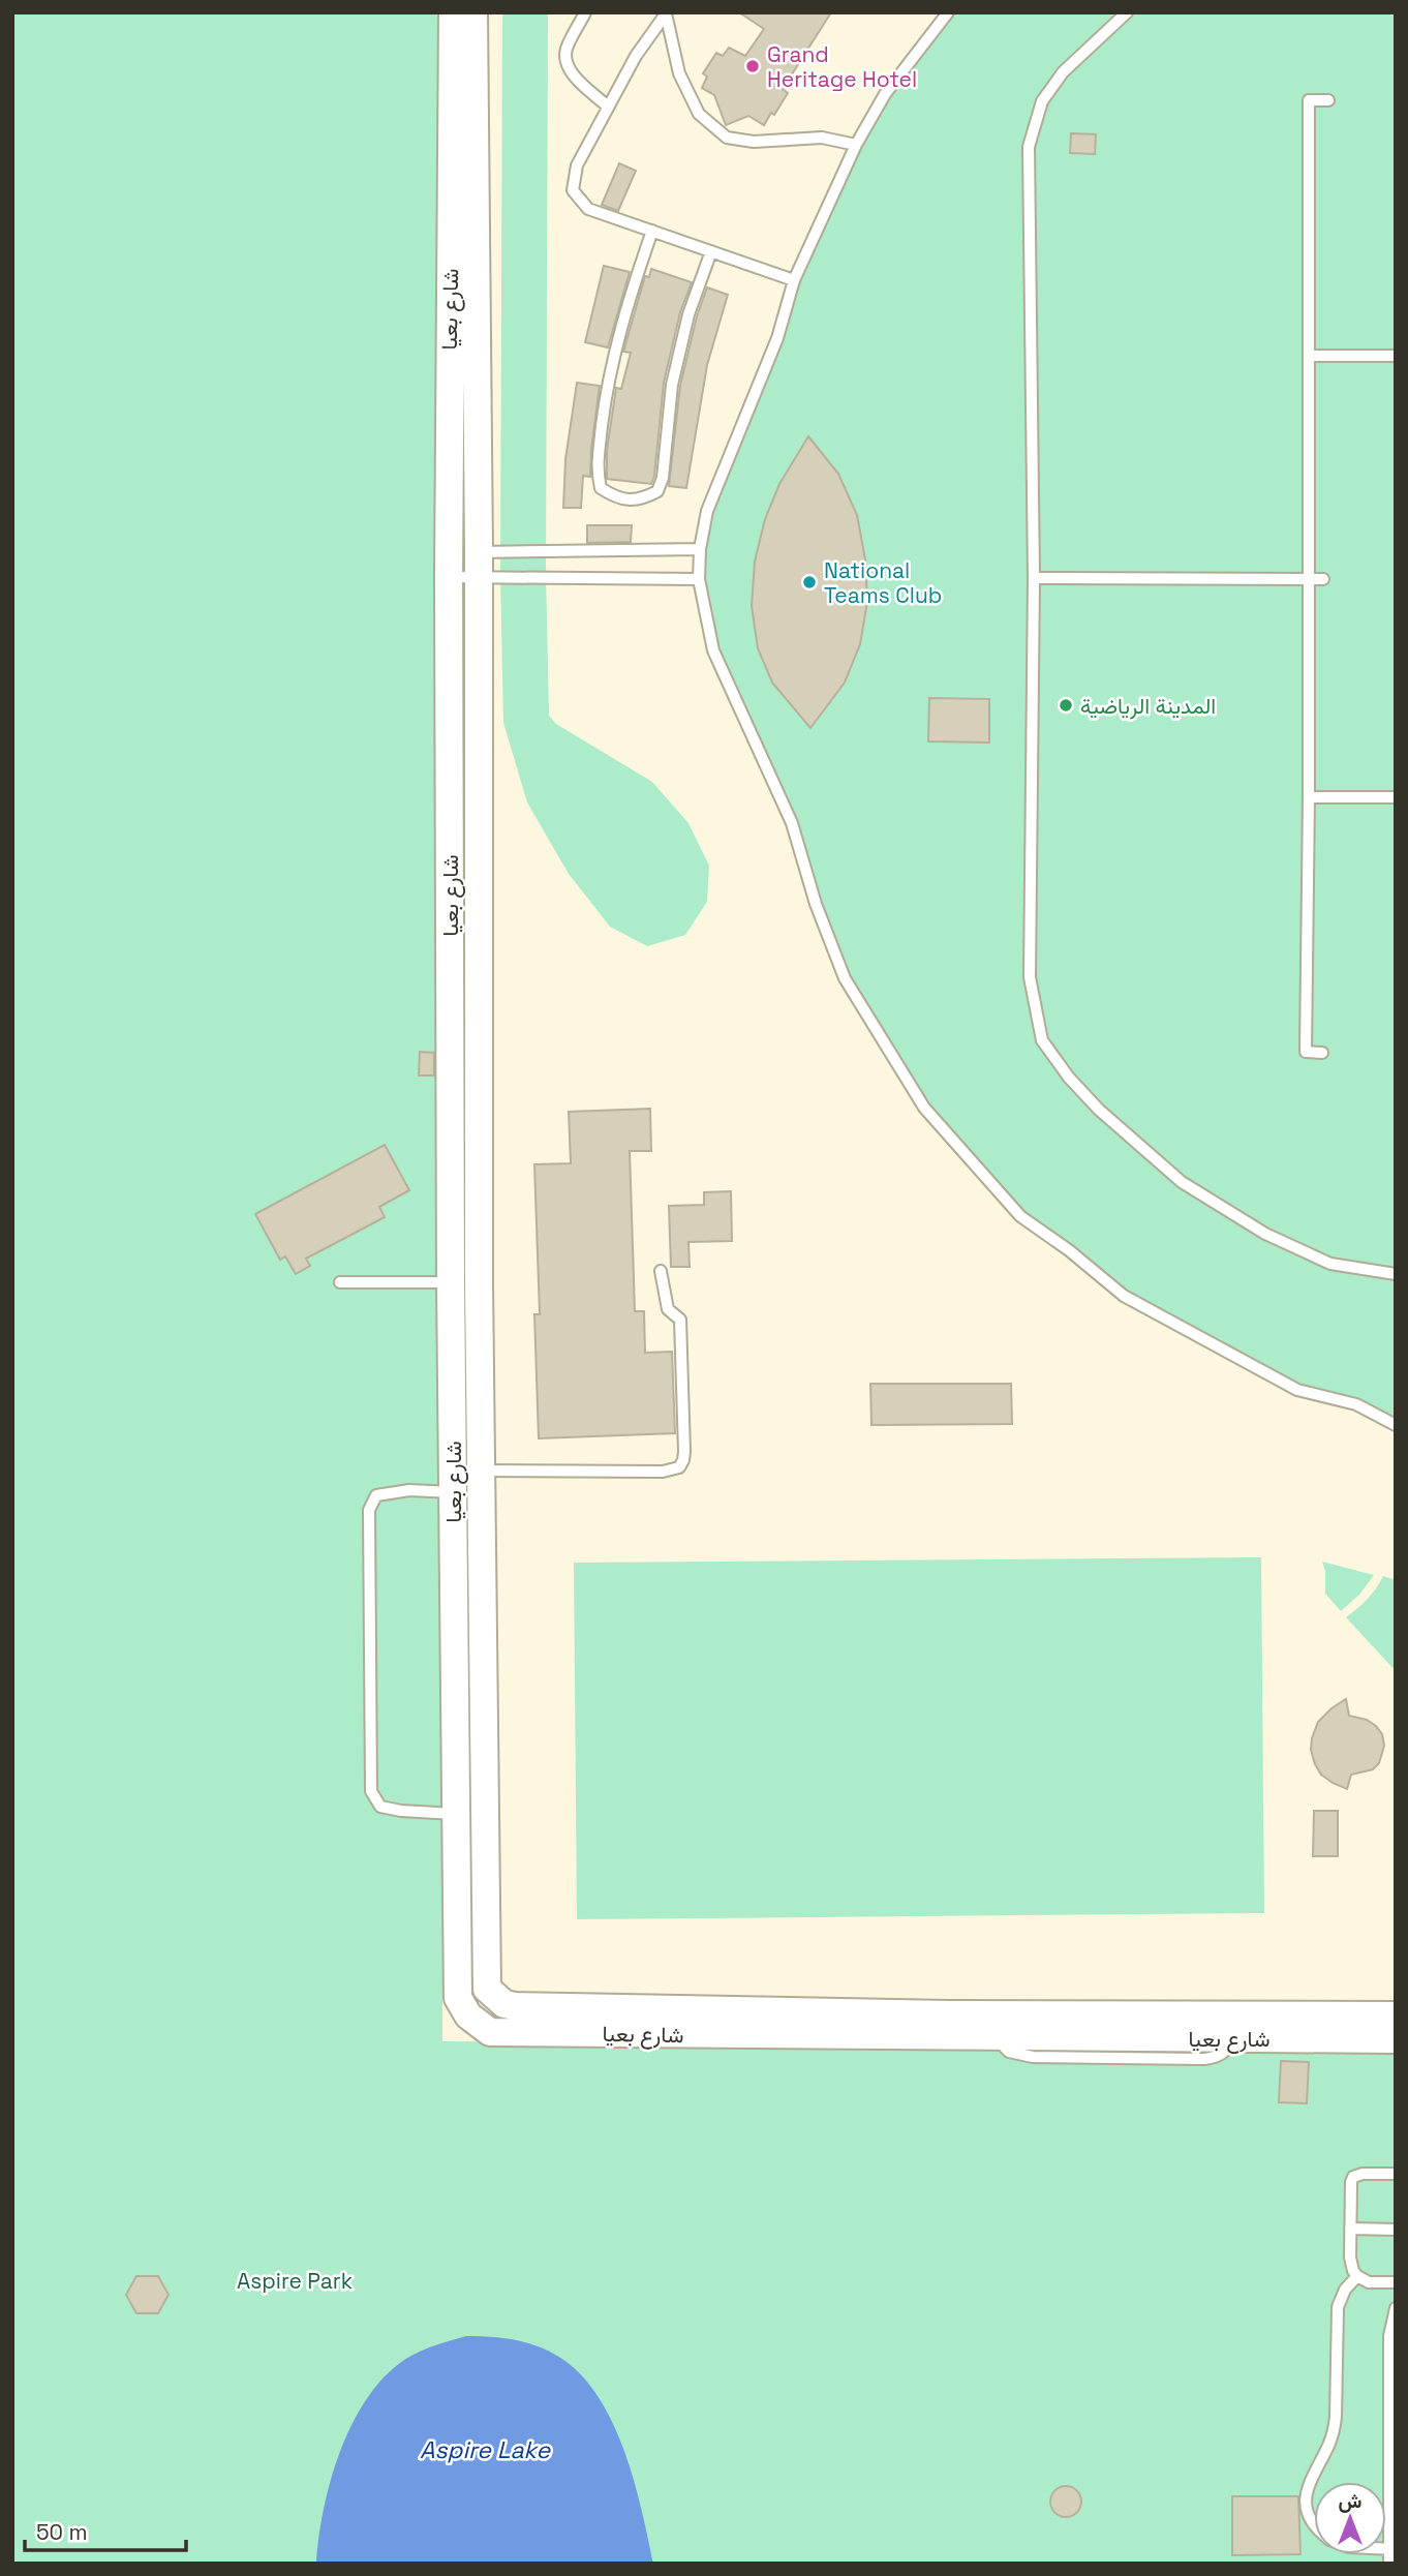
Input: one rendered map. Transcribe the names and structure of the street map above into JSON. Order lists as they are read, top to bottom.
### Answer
{
  "streets": {
    "street": ["شارع بعيا"]
  },
  "water": ["Aspire Lake"],
  "parks": ["Aspire Park"],
  "places": ["Grand Heritage Hotel", "National Teams Club", "المدينة الرياضية"],
  "scale_bar": "50 m",
  "north": "top"
}
